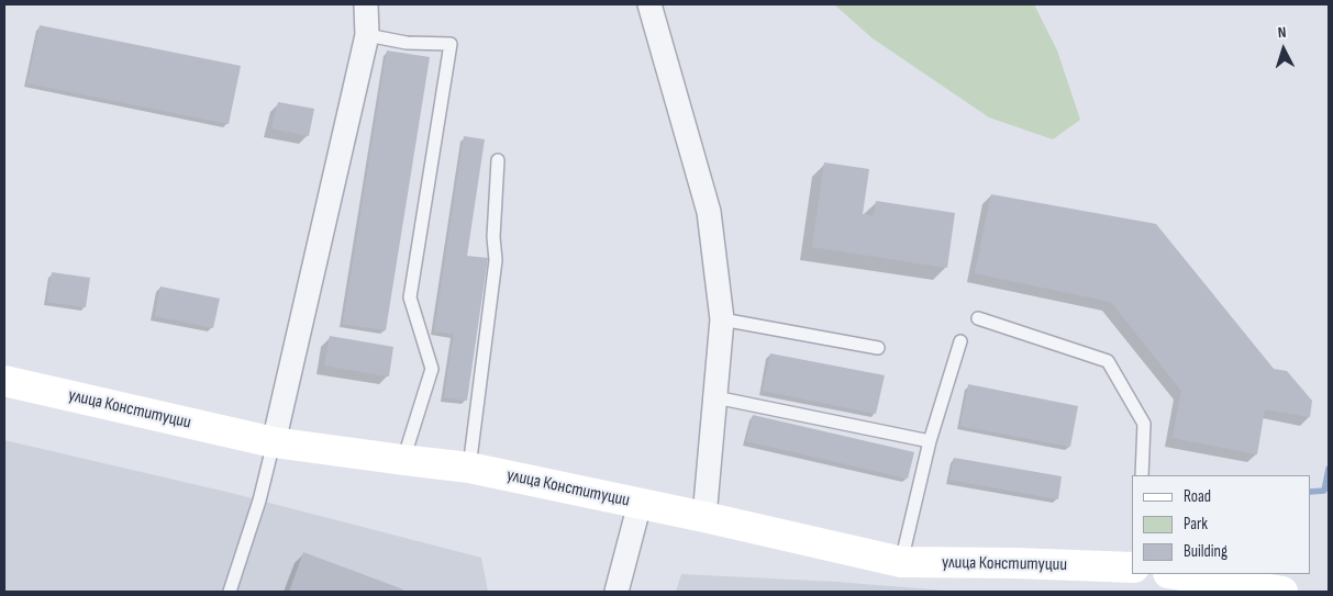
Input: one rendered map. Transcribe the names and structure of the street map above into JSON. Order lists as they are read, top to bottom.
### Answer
{
  "streets": {
    "main road": ["улица Конституции"]
  },
  "legend": ["Road", "Park", "Building"],
  "north": "top"
}
